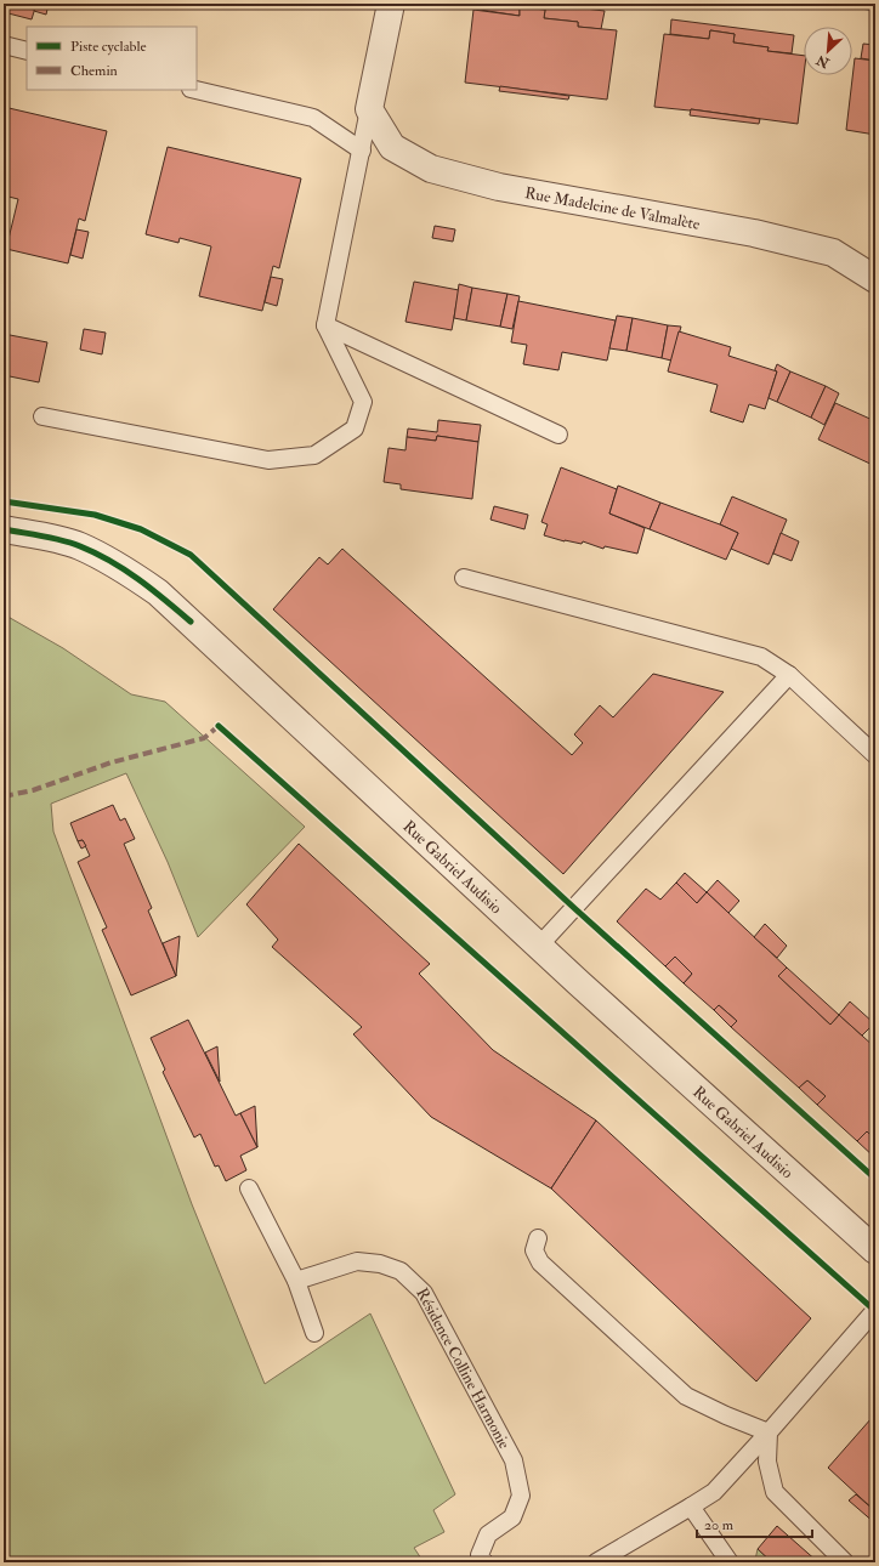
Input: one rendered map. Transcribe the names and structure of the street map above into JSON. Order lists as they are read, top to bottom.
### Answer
{
  "streets": {
    "street": ["Rue Madeleine de Valmalète", "Rue Gabriel Audisio"],
    "lane": ["Résidence Colline Harmonie"]
  },
  "legend": ["Piste cyclable", "Chemin"],
  "scale_bar": "20 m",
  "north": "bottom left"
}
